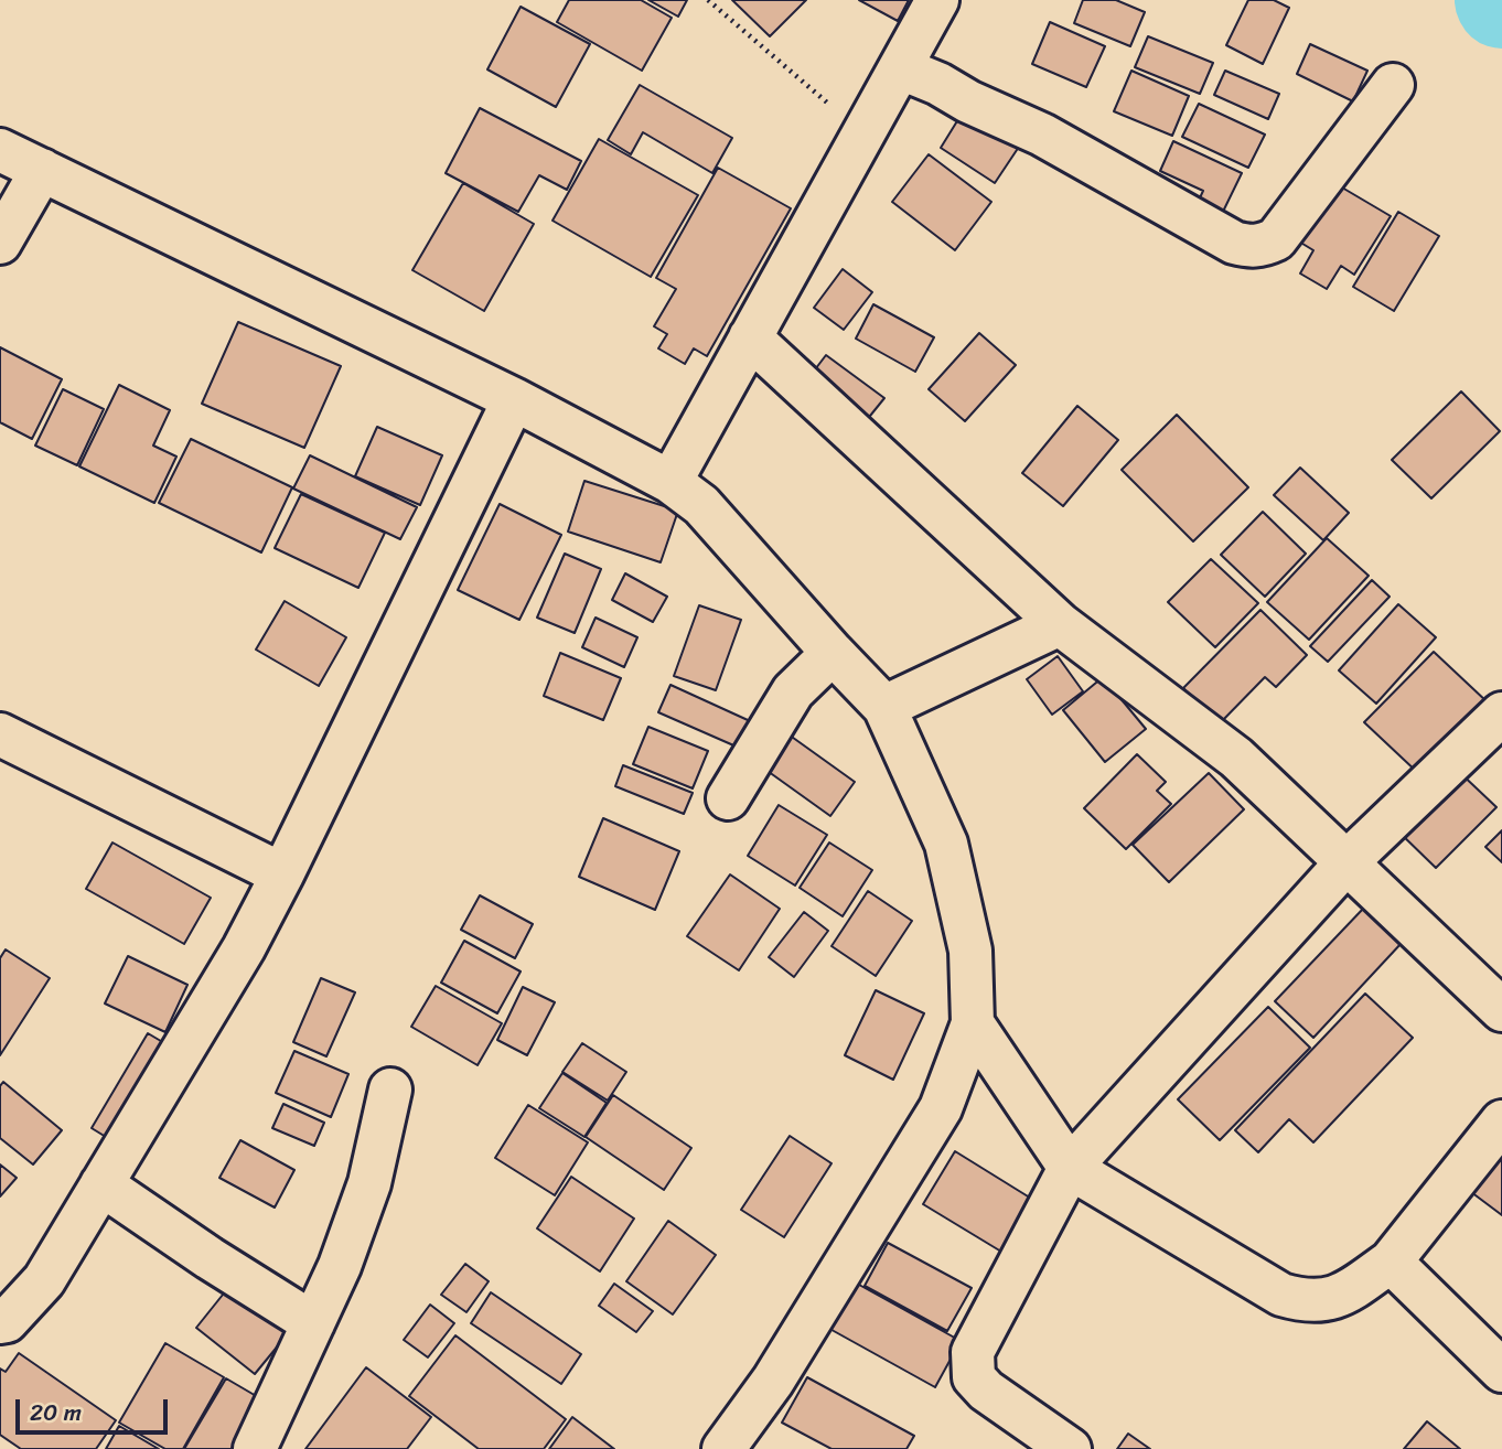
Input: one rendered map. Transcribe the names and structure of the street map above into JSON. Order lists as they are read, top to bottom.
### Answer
{
  "scale_bar": "20 m"
}
